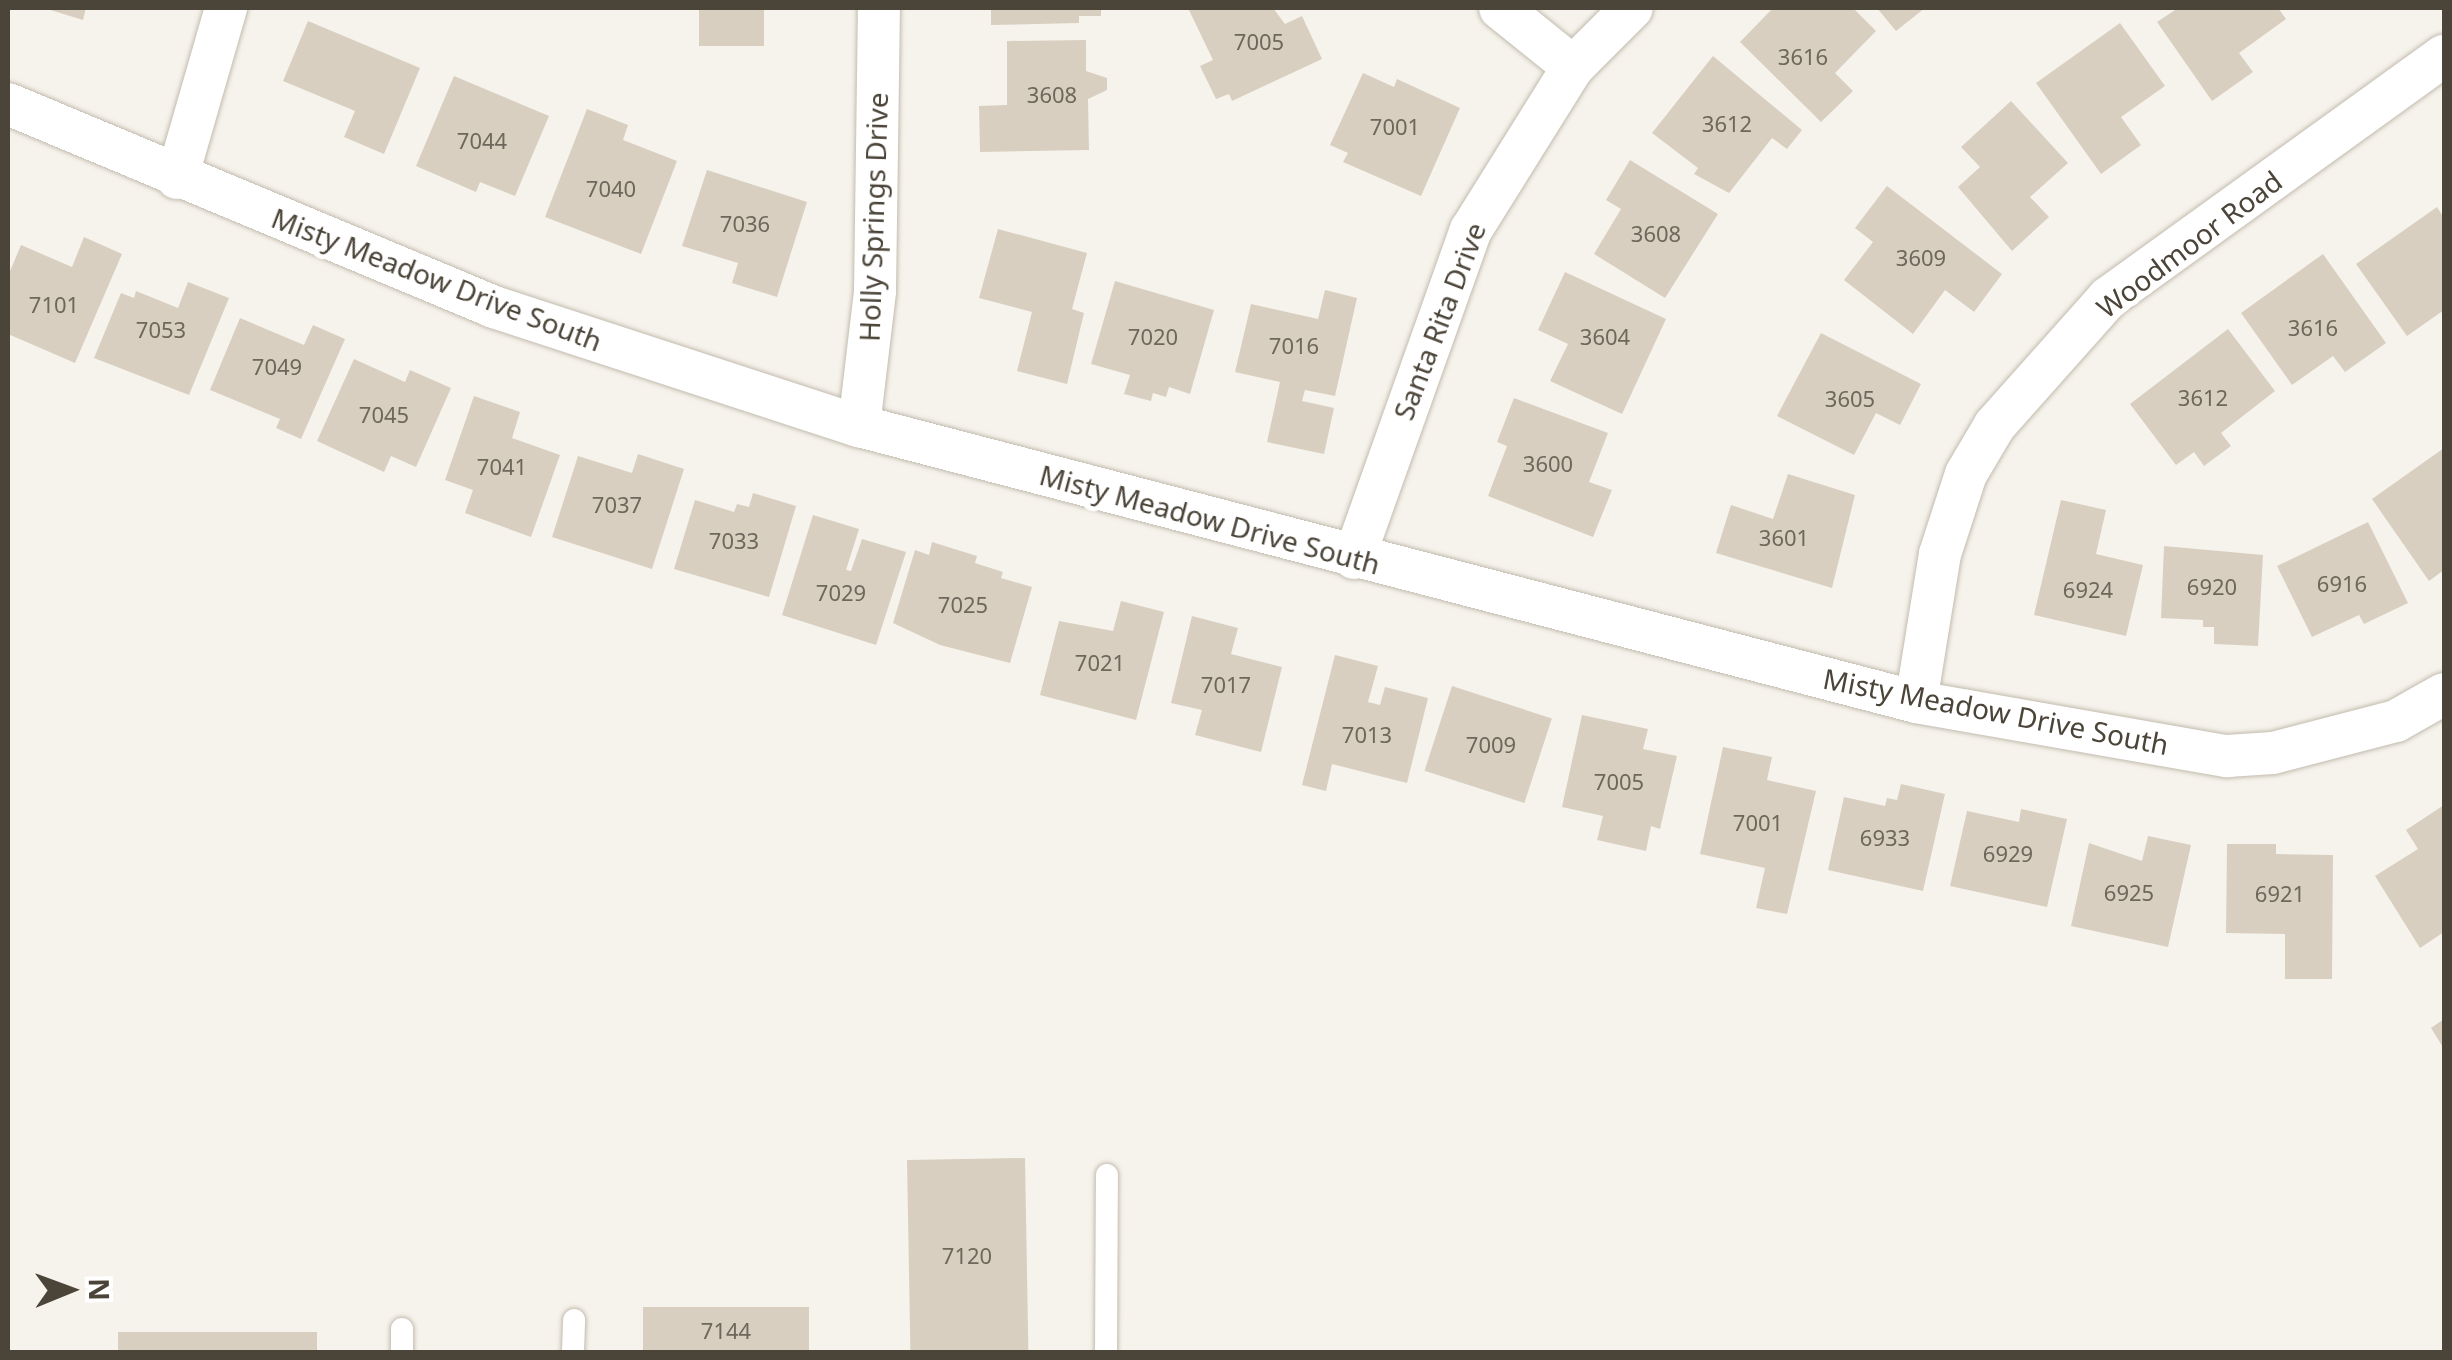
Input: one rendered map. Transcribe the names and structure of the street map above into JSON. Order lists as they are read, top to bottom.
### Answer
{
  "streets": {
    "street": [
      "Holly Springs Drive",
      "Woodmoor Road",
      "Misty Meadow Drive South",
      "Santa Rita Drive"
    ]
  },
  "crossings": [
    ["Holly Springs Drive", "Misty Meadow Drive South"],
    ["Woodmoor Road", "Misty Meadow Drive South"],
    ["Misty Meadow Drive South", "Santa Rita Drive"]
  ],
  "house_numbers": [
    "7005",
    "3616",
    "3608",
    "3612",
    "7001",
    "7044",
    "7040",
    "7036",
    "3608",
    "3609",
    "7101",
    "3616",
    "7053",
    "7020",
    "3604",
    "7016",
    "7049",
    "3612",
    "3605",
    "7045",
    "3600",
    "7041",
    "7037",
    "3601",
    "7033",
    "6916",
    "6920",
    "6924",
    "7029",
    "7025",
    "7021",
    "7017",
    "7013",
    "7009",
    "7005",
    "7001",
    "6933",
    "6929",
    "6925",
    "6921",
    "7120",
    "7144"
  ],
  "north": "right"
}
